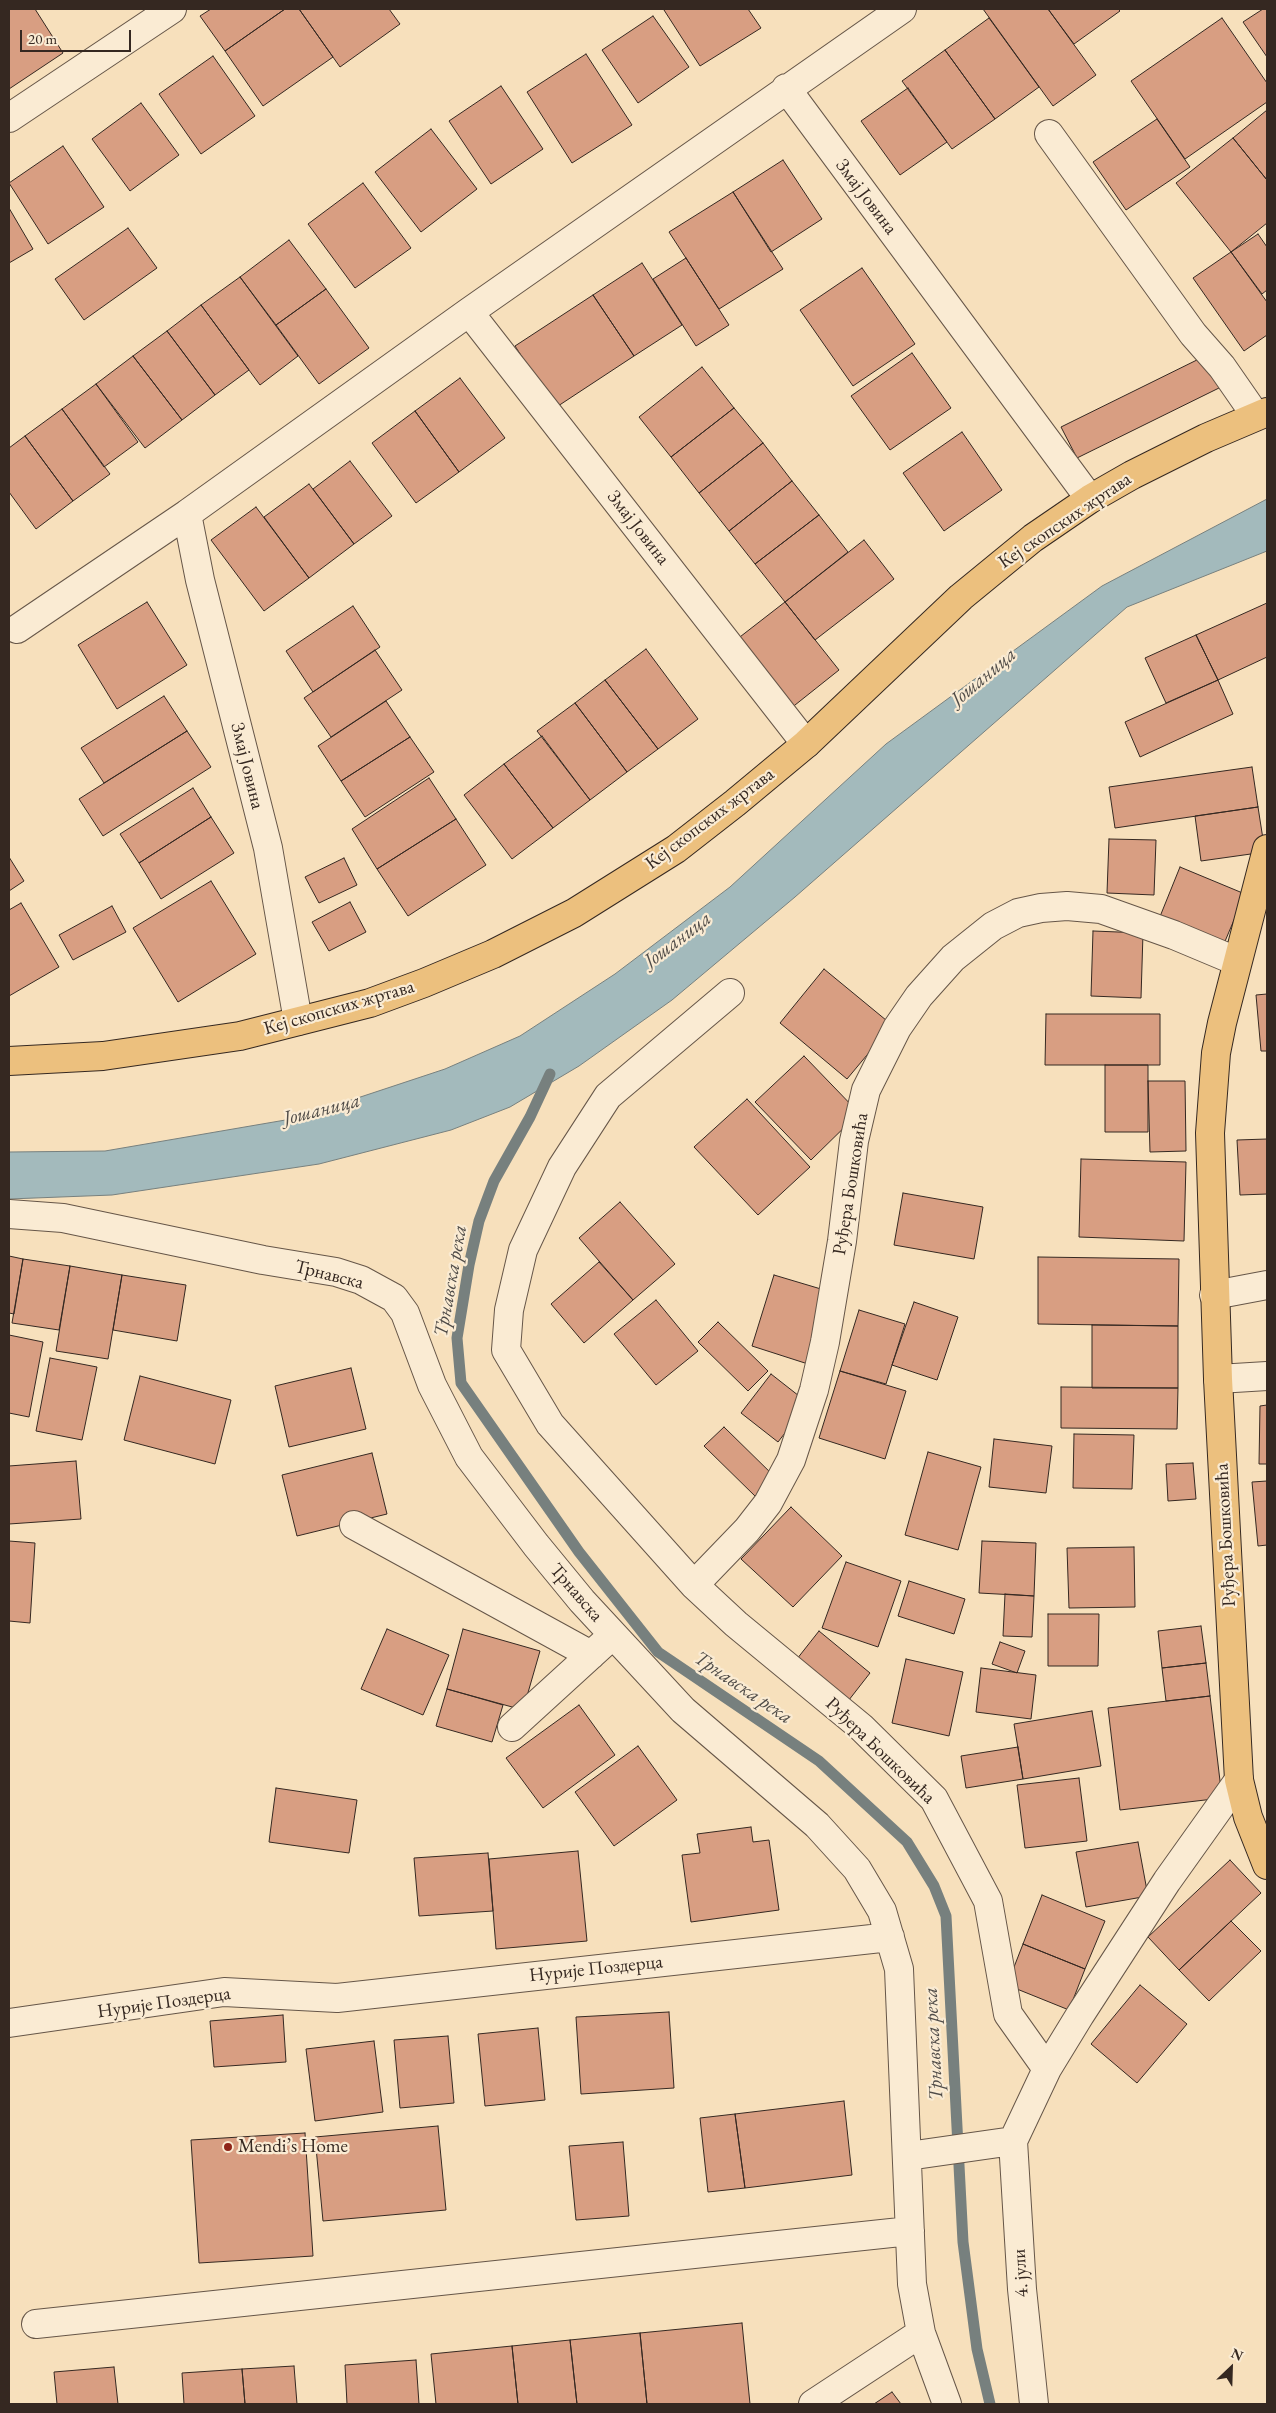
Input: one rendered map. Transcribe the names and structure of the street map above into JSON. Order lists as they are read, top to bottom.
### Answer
{
  "streets": {
    "main road": ["Кеј скопских жртава", "Руђера Бошковића"],
    "street": [
      "Змај Јовина",
      "Трнавска",
      "Нурије Поздерца",
      "4. јули"
    ]
  },
  "crossings": [
    ["Змај Јовина", "Кеј скопских жртава"],
    ["Трнавска", "Нурије Поздерца"]
  ],
  "water": ["Јошаница", "Трнавска река"],
  "places": ["Mendi’s Home"],
  "scale_bar": "20 m",
  "north": "top right"
}
